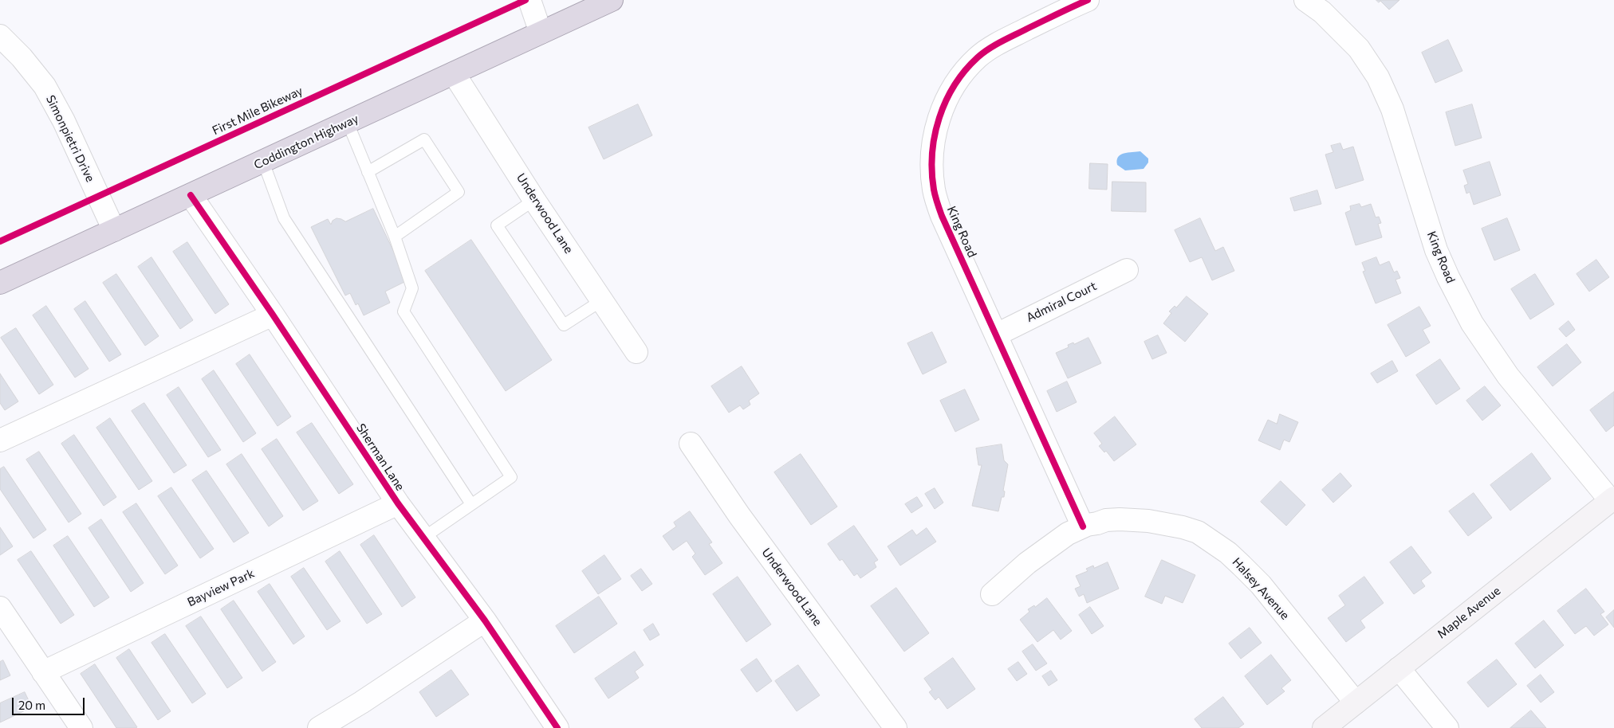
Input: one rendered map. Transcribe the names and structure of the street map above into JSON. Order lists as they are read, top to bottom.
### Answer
{
  "streets": {
    "highway": ["Coddington Highway"],
    "street": [
      "Simonpietri Drive",
      "Underwood Lane",
      "King Road",
      "Admiral Court",
      "Sherman Lane",
      "Bayview Park",
      "Halsey Avenue",
      "Maple Avenue"
    ],
    "cycle path": ["First Mile Bikeway"]
  },
  "crossings": [
    ["Simonpietri Drive", "Coddington Highway"],
    ["Coddington Highway", "Underwood Lane"],
    ["Coddington Highway", "Sherman Lane"],
    ["King Road", "Admiral Court"],
    ["King Road", "Halsey Avenue"],
    ["King Road", "Maple Avenue"],
    ["Sherman Lane", "Bayview Park"],
    ["Halsey Avenue", "Maple Avenue"]
  ],
  "scale_bar": "20 m"
}
